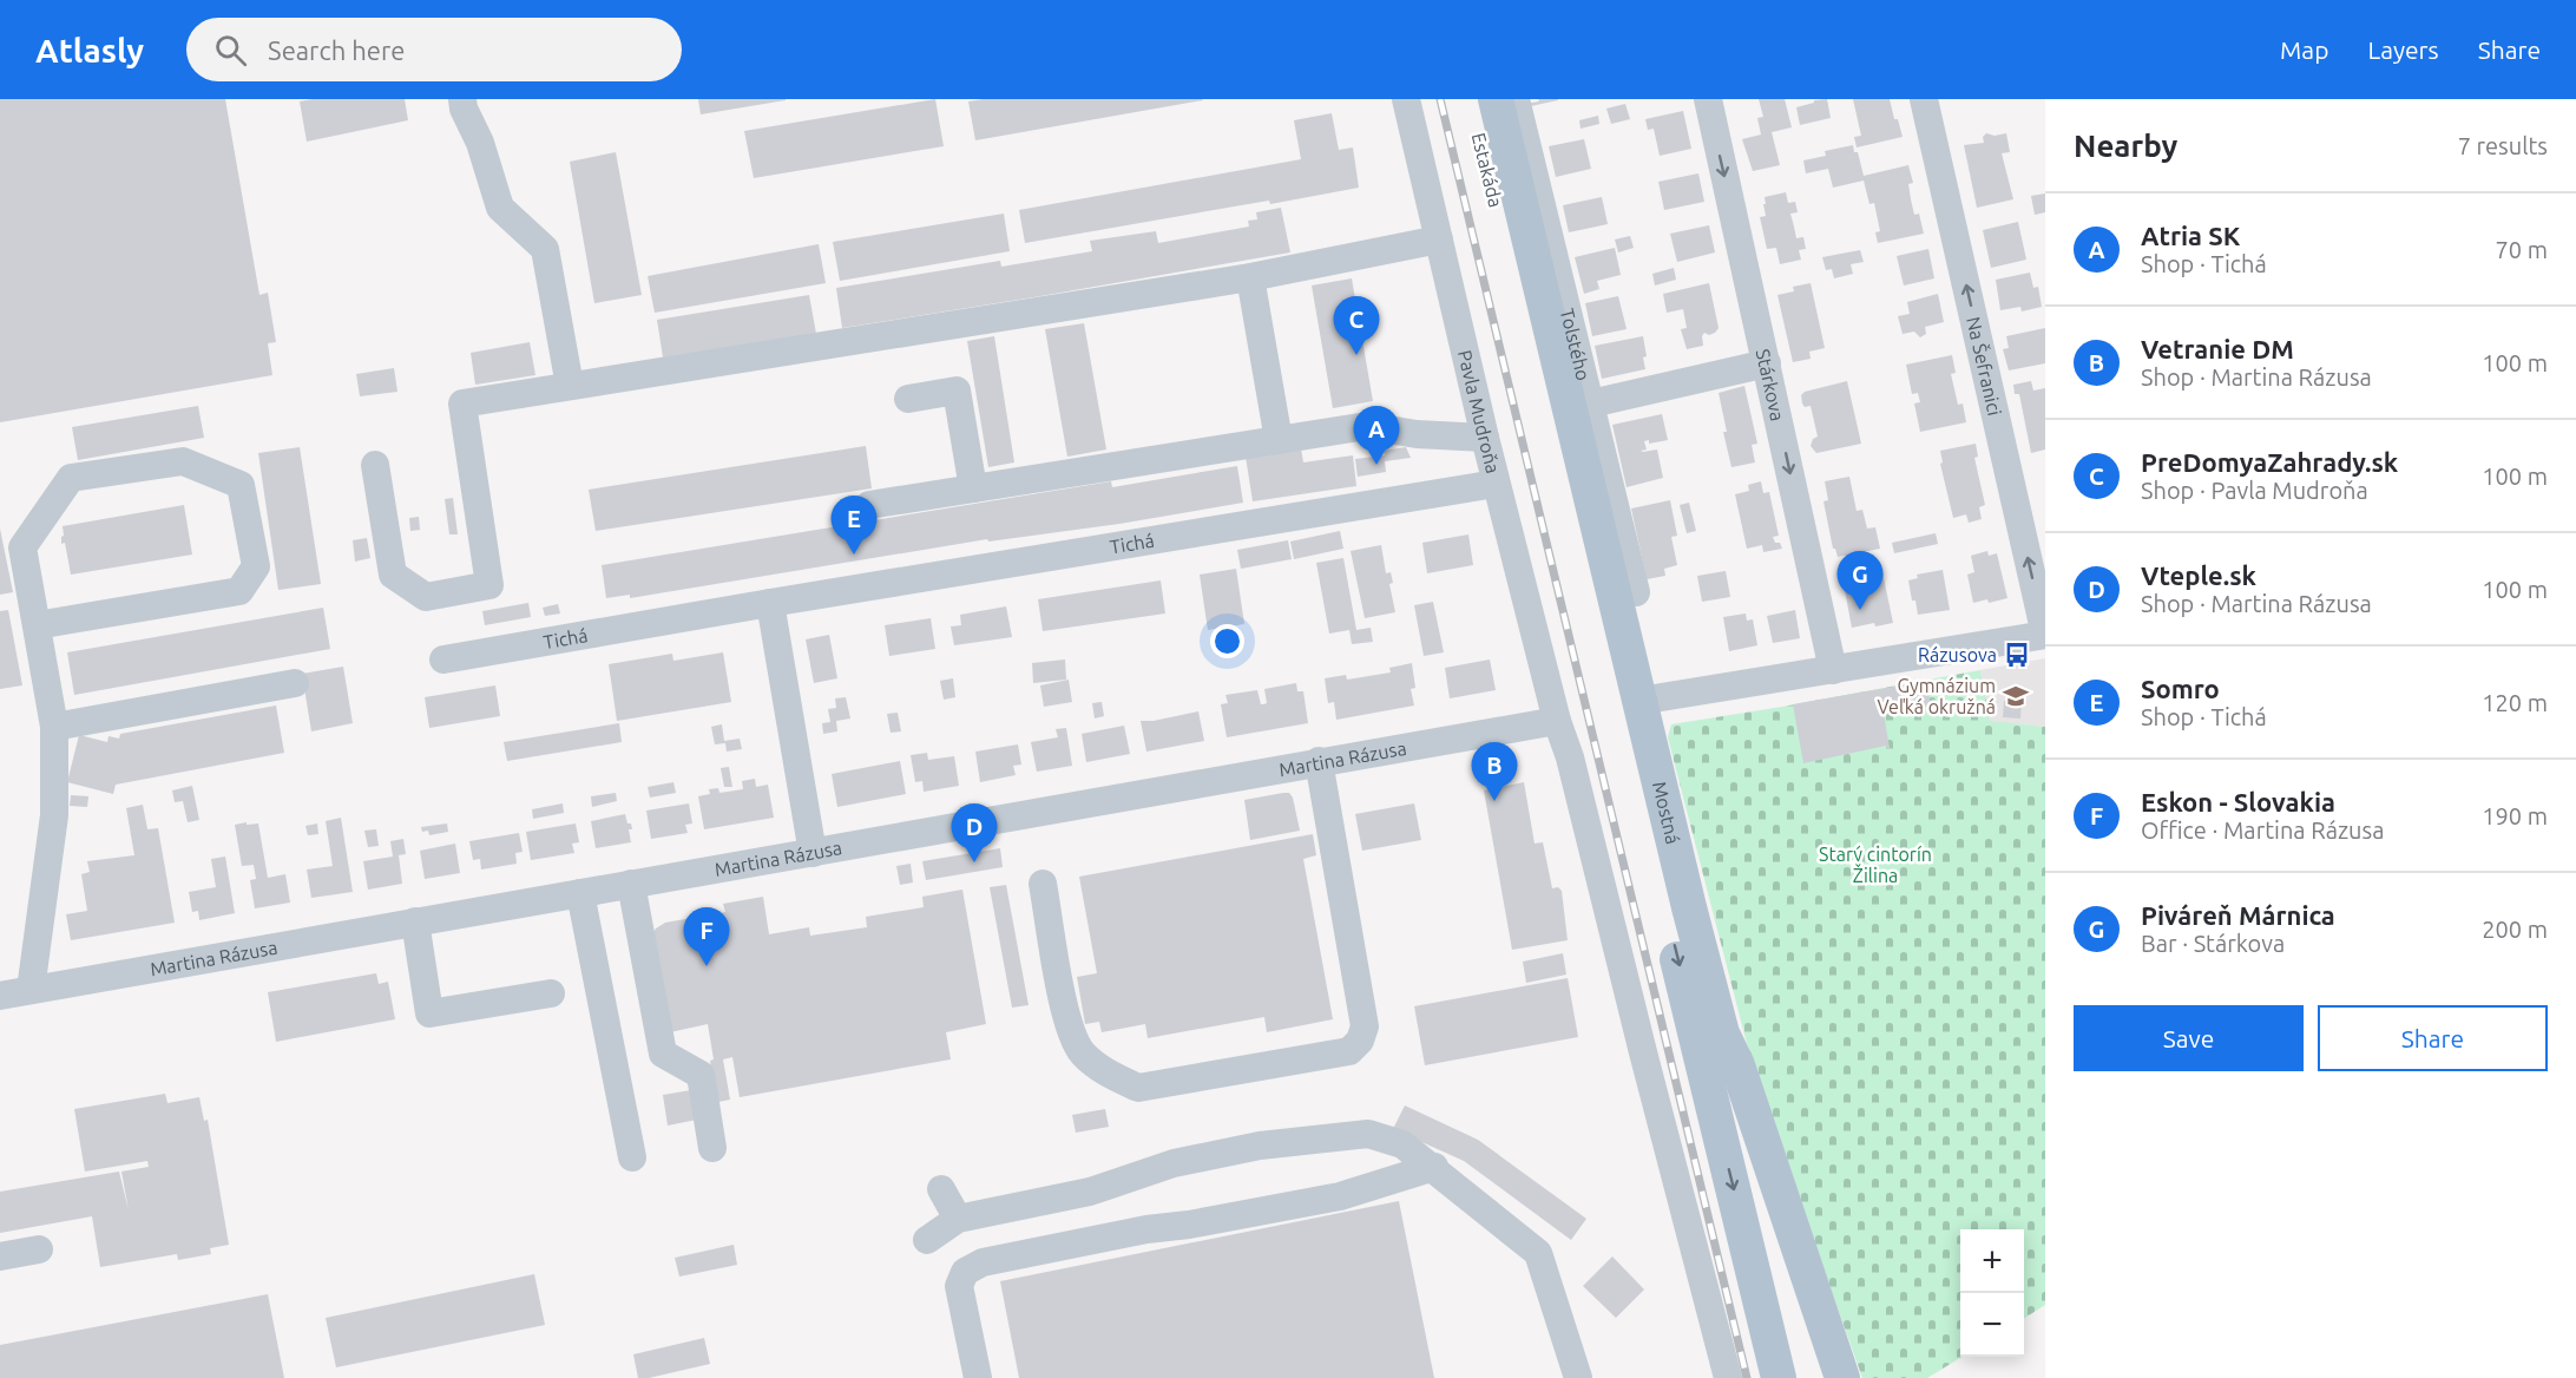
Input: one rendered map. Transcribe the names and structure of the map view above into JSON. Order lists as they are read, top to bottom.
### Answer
{
  "streets": {
    "main road": ["Estakáda", "Mostná"],
    "street": [
      "Tolstého",
      "Na Šefranici",
      "Stárkova",
      "Pavla Mudroňa",
      "Tichá",
      "Martina Rázusa"
    ]
  },
  "crossings": [
    ["Estakáda", "Mostná"],
    ["Pavla Mudroňa", "Tichá"],
    ["Pavla Mudroňa", "Martina Rázusa"]
  ],
  "one_way": ["Na Šefranici", "Stárkova"],
  "parks": ["Starý cintorín Žilina"],
  "places": {
    "bus stop": ["Rázusova"],
    "school or university": ["Gymnázium Veľká okružná"]
  },
  "page": {
    "header": "Atlasly",
    "search": "Search here",
    "nav": ["Map", "Layers", "Share"],
    "heading": ["Nearby", "7 results"],
    "list": [
      {
        "mark": "A",
        "name": "Atria SK",
        "note": "Shop · Tichá",
        "value": "70 m"
      },
      {
        "mark": "B",
        "name": "Vetranie DM",
        "note": "Shop · Martina Rázusa",
        "value": "100 m"
      },
      {
        "mark": "C",
        "name": "PreDomyaZahrady.sk",
        "note": "Shop · Pavla Mudroňa",
        "value": "100 m"
      },
      {
        "mark": "D",
        "name": "Vteple.sk",
        "note": "Shop · Martina Rázusa",
        "value": "100 m"
      },
      {
        "mark": "E",
        "name": "Somro",
        "note": "Shop · Tichá",
        "value": "120 m"
      },
      {
        "mark": "F",
        "name": "Eskon - Slovakia",
        "note": "Office · Martina Rázusa",
        "value": "190 m"
      },
      {
        "mark": "G",
        "name": "Piváreň Márnica",
        "note": "Bar · Stárkova",
        "value": "200 m"
      }
    ],
    "pins": [
      "C",
      "A",
      "E",
      "G",
      "B",
      "D",
      "F"
    ],
    "buttons": ["Save", "Share"],
    "map_buttons": ["+", "−"]
  }
}
